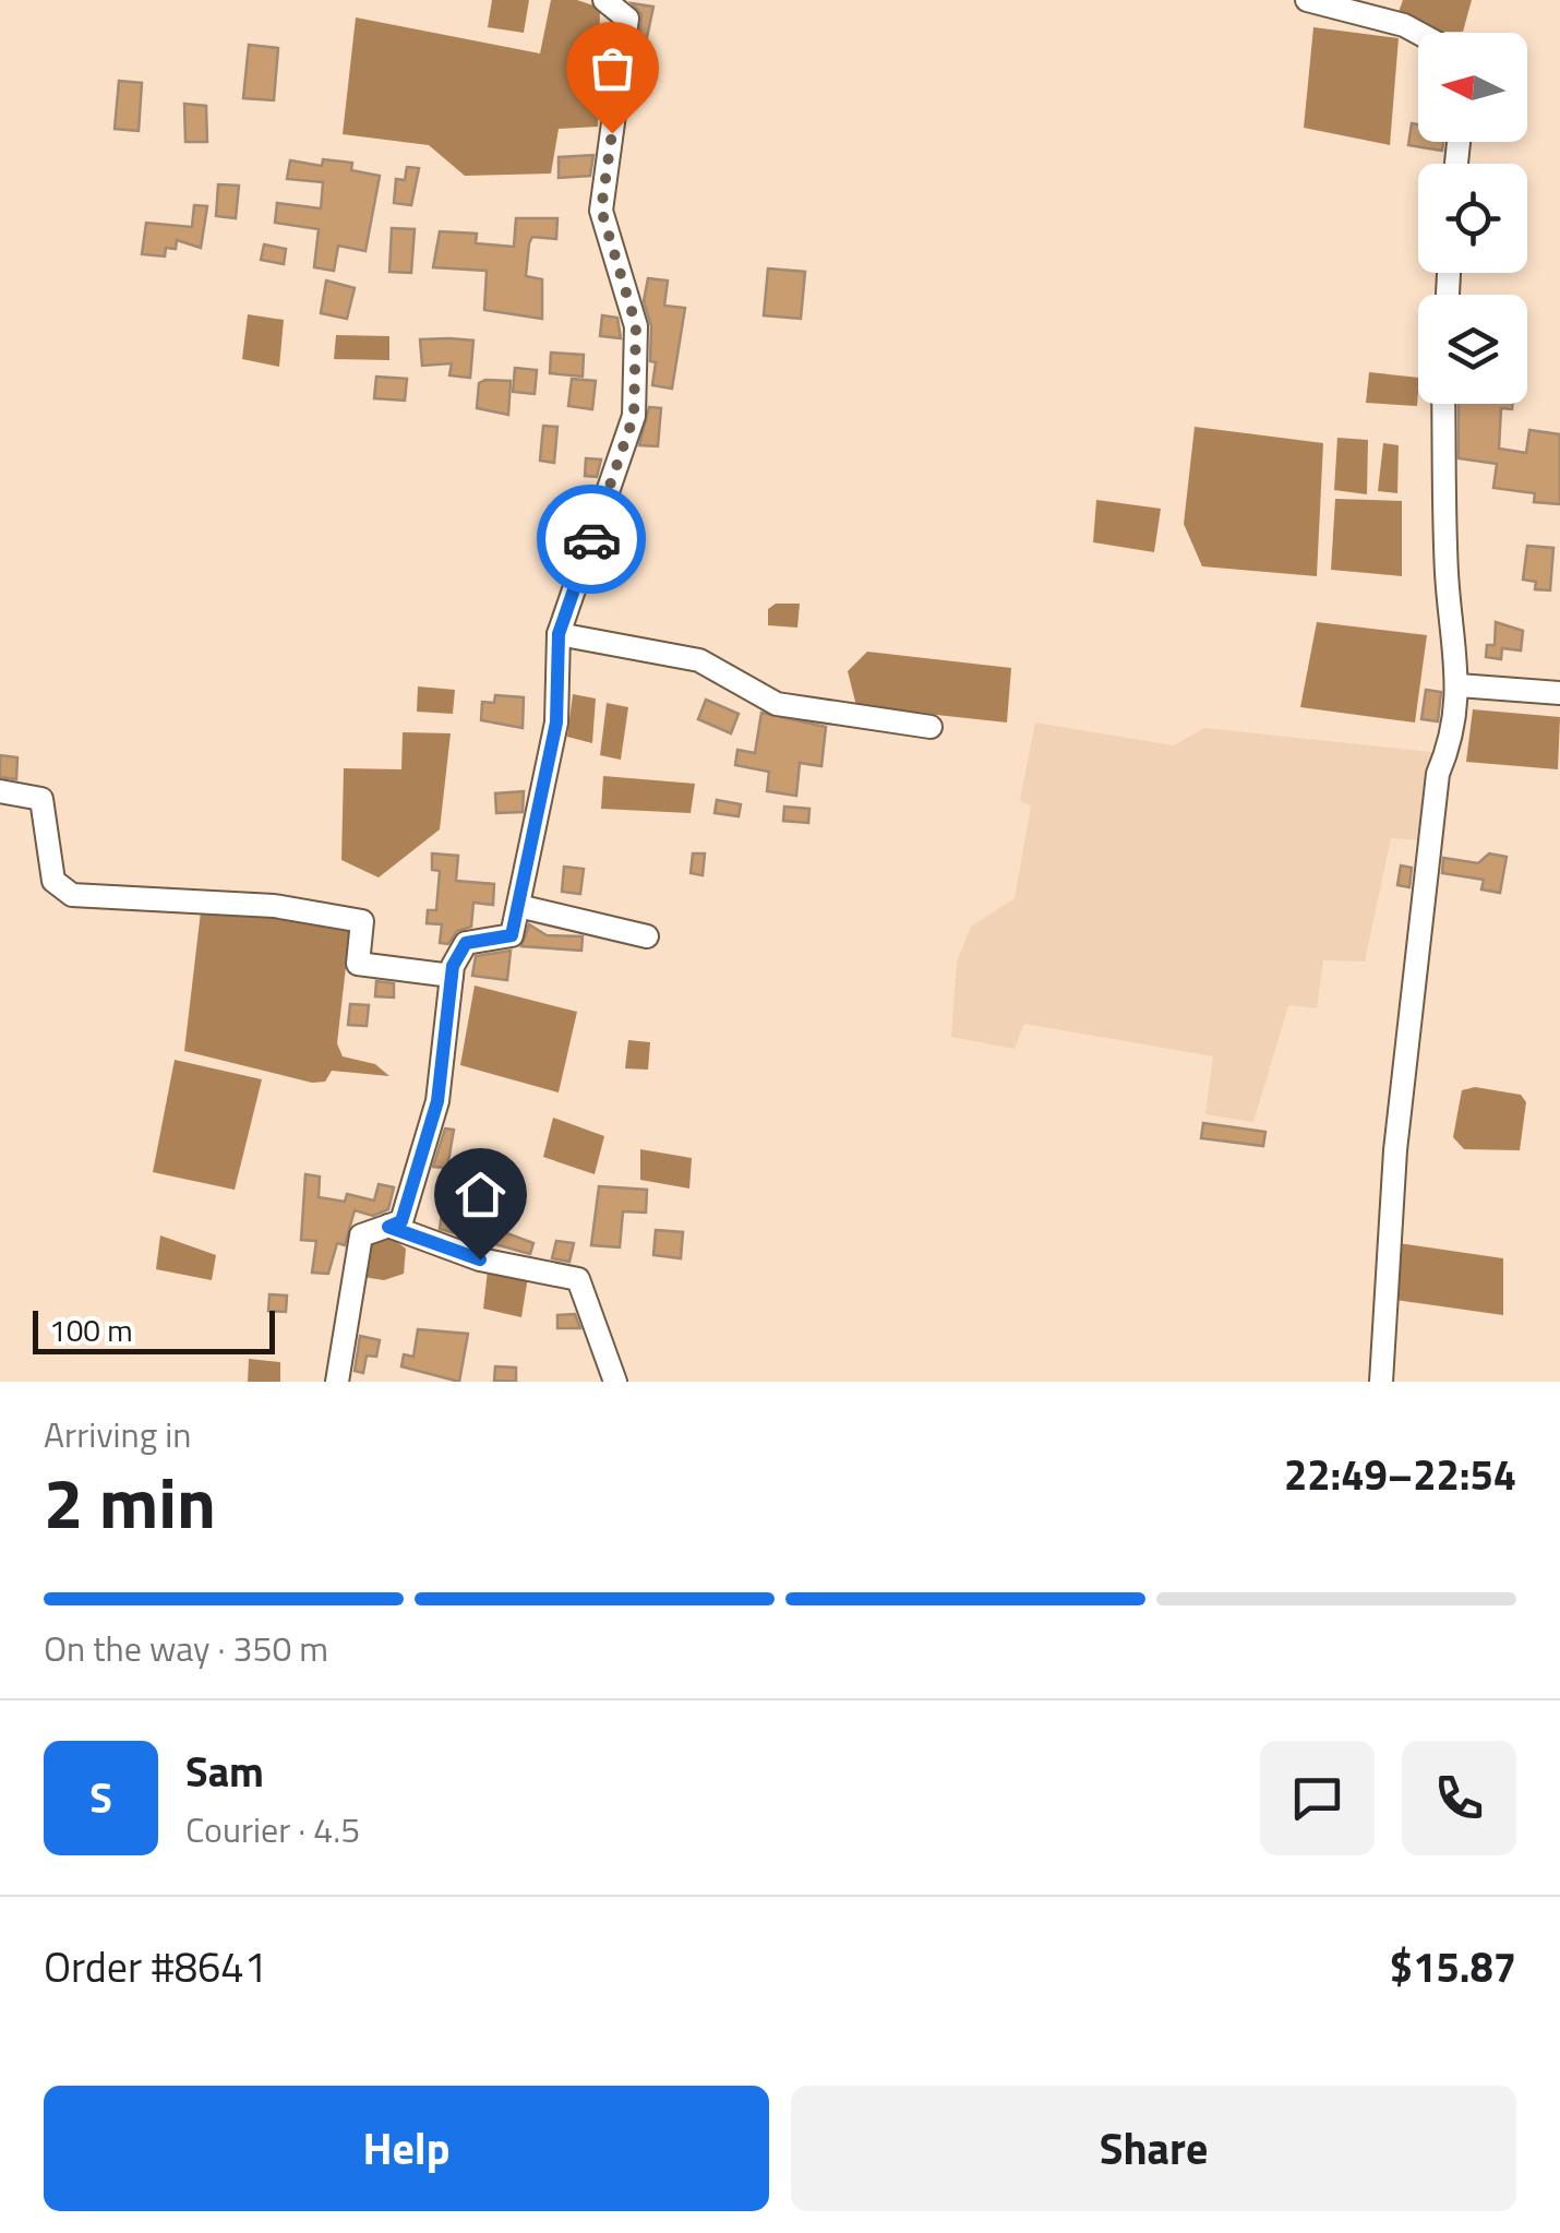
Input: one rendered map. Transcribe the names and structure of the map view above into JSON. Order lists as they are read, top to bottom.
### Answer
{
  "scale_bar": "100 m",
  "north": "left",
  "page": {
    "scale": "100 m",
    "heading": ["2 min", "Arriving in", "22:49–22:54"],
    "panel": [
      "Sam",
      "Courier · 4.5",
      "Order #8641",
      "$15.87"
    ],
    "bar": "On the way · 350 m",
    "round": "S",
    "buttons": ["Help", "Share"]
  }
}
